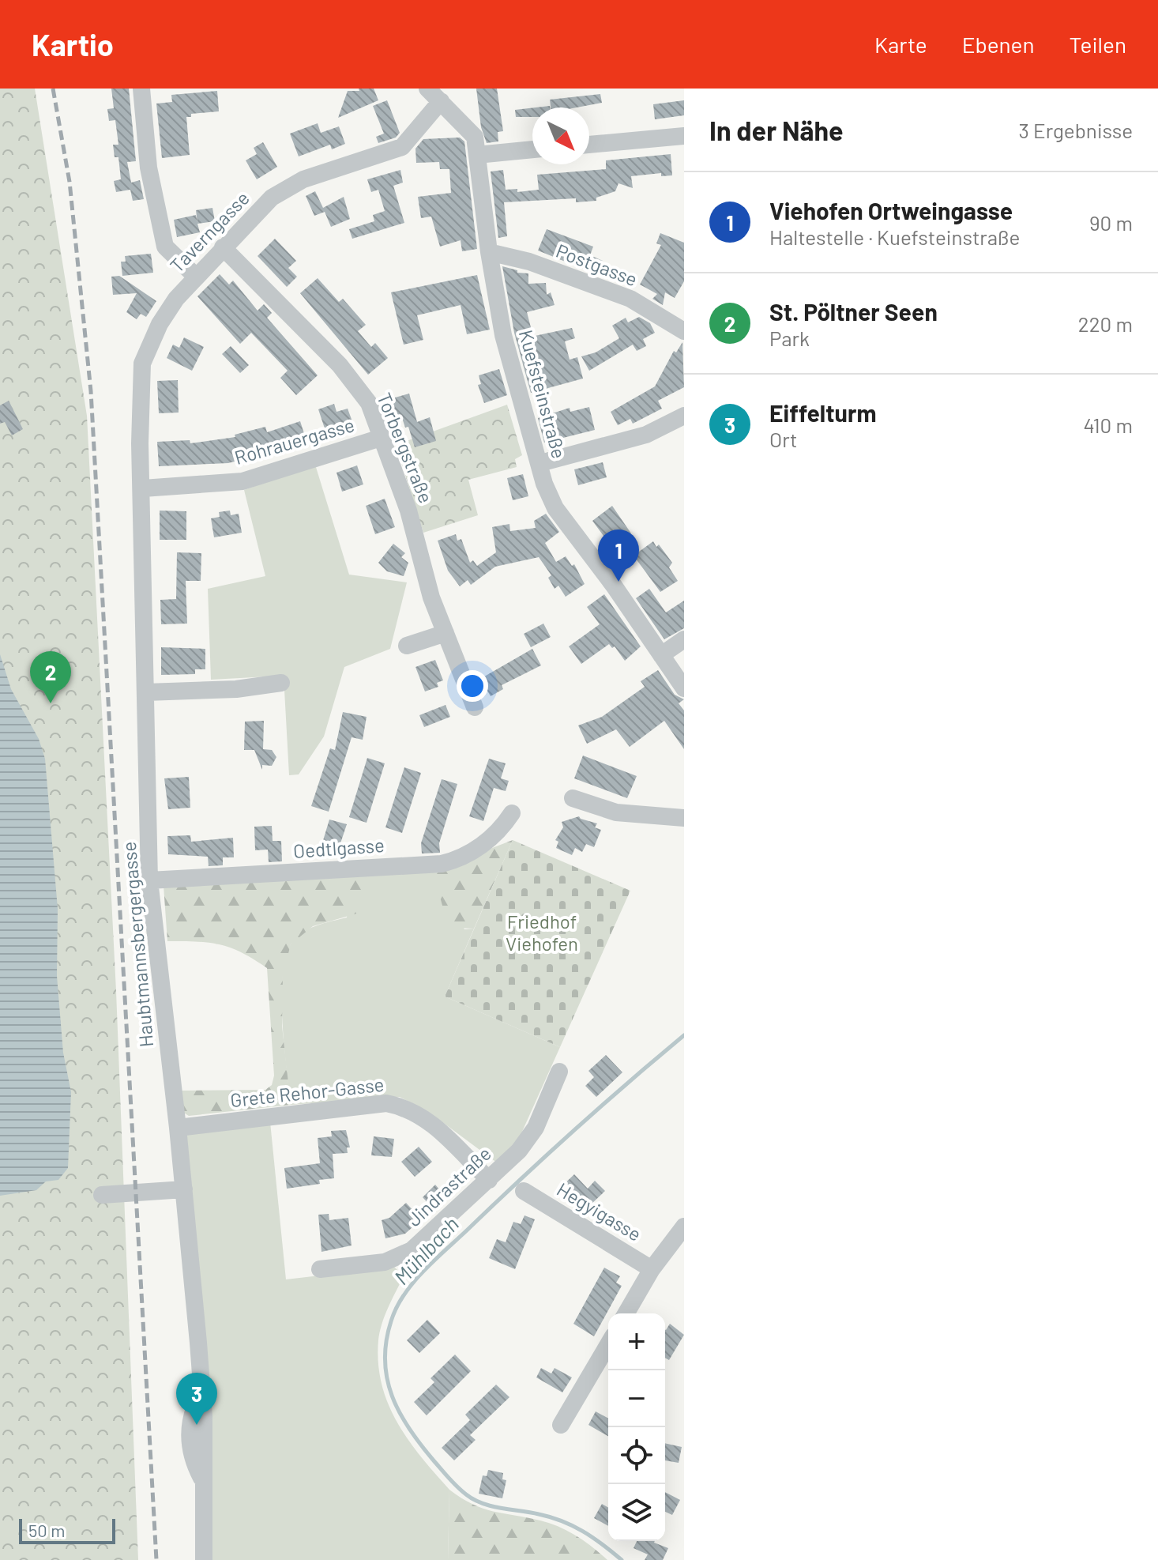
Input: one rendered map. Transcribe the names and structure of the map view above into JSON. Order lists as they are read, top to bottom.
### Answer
{
  "streets": {
    "street": [
      "Taverngasse",
      "Postgasse",
      "Kuefsteinstraße",
      "Rohrauergasse",
      "Torbergstraße",
      "Oedtlgasse",
      "Haubtmannsbergergasse",
      "Grete Rehor-Gasse",
      "Jindrastraße",
      "Hegyigasse"
    ]
  },
  "crossings": [
    ["Taverngasse", "Kuefsteinstraße"],
    ["Taverngasse", "Rohrauergasse"],
    ["Taverngasse", "Torbergstraße"],
    ["Taverngasse", "Haubtmannsbergergasse"],
    ["Postgasse", "Kuefsteinstraße"],
    ["Rohrauergasse", "Torbergstraße"],
    ["Rohrauergasse", "Haubtmannsbergergasse"],
    ["Oedtlgasse", "Haubtmannsbergergasse"],
    ["Haubtmannsbergergasse", "Grete Rehor-Gasse"],
    ["Grete Rehor-Gasse", "Jindrastraße"]
  ],
  "water": ["Mühlbach"],
  "parks": ["Friedhof Viehofen"],
  "scale_bar": "50 m",
  "north": "bottom right",
  "page": {
    "header": "Kartio",
    "nav": ["Karte", "Ebenen", "Teilen"],
    "heading": ["In der Nähe", "3 Ergebnisse"],
    "list": [
      {
        "mark": "1",
        "name": "Viehofen Ortweingasse",
        "note": "Haltestelle · Kuefsteinstraße",
        "value": "90 m"
      },
      {
        "mark": "2",
        "name": "St. Pöltner Seen",
        "note": "Park",
        "value": "220 m"
      },
      {
        "mark": "3",
        "name": "Eiffelturm",
        "note": "Ort",
        "value": "410 m"
      }
    ],
    "pins": ["1", "2", "3"],
    "map_buttons": ["+", "−"],
    "scale": "50 m"
  }
}
